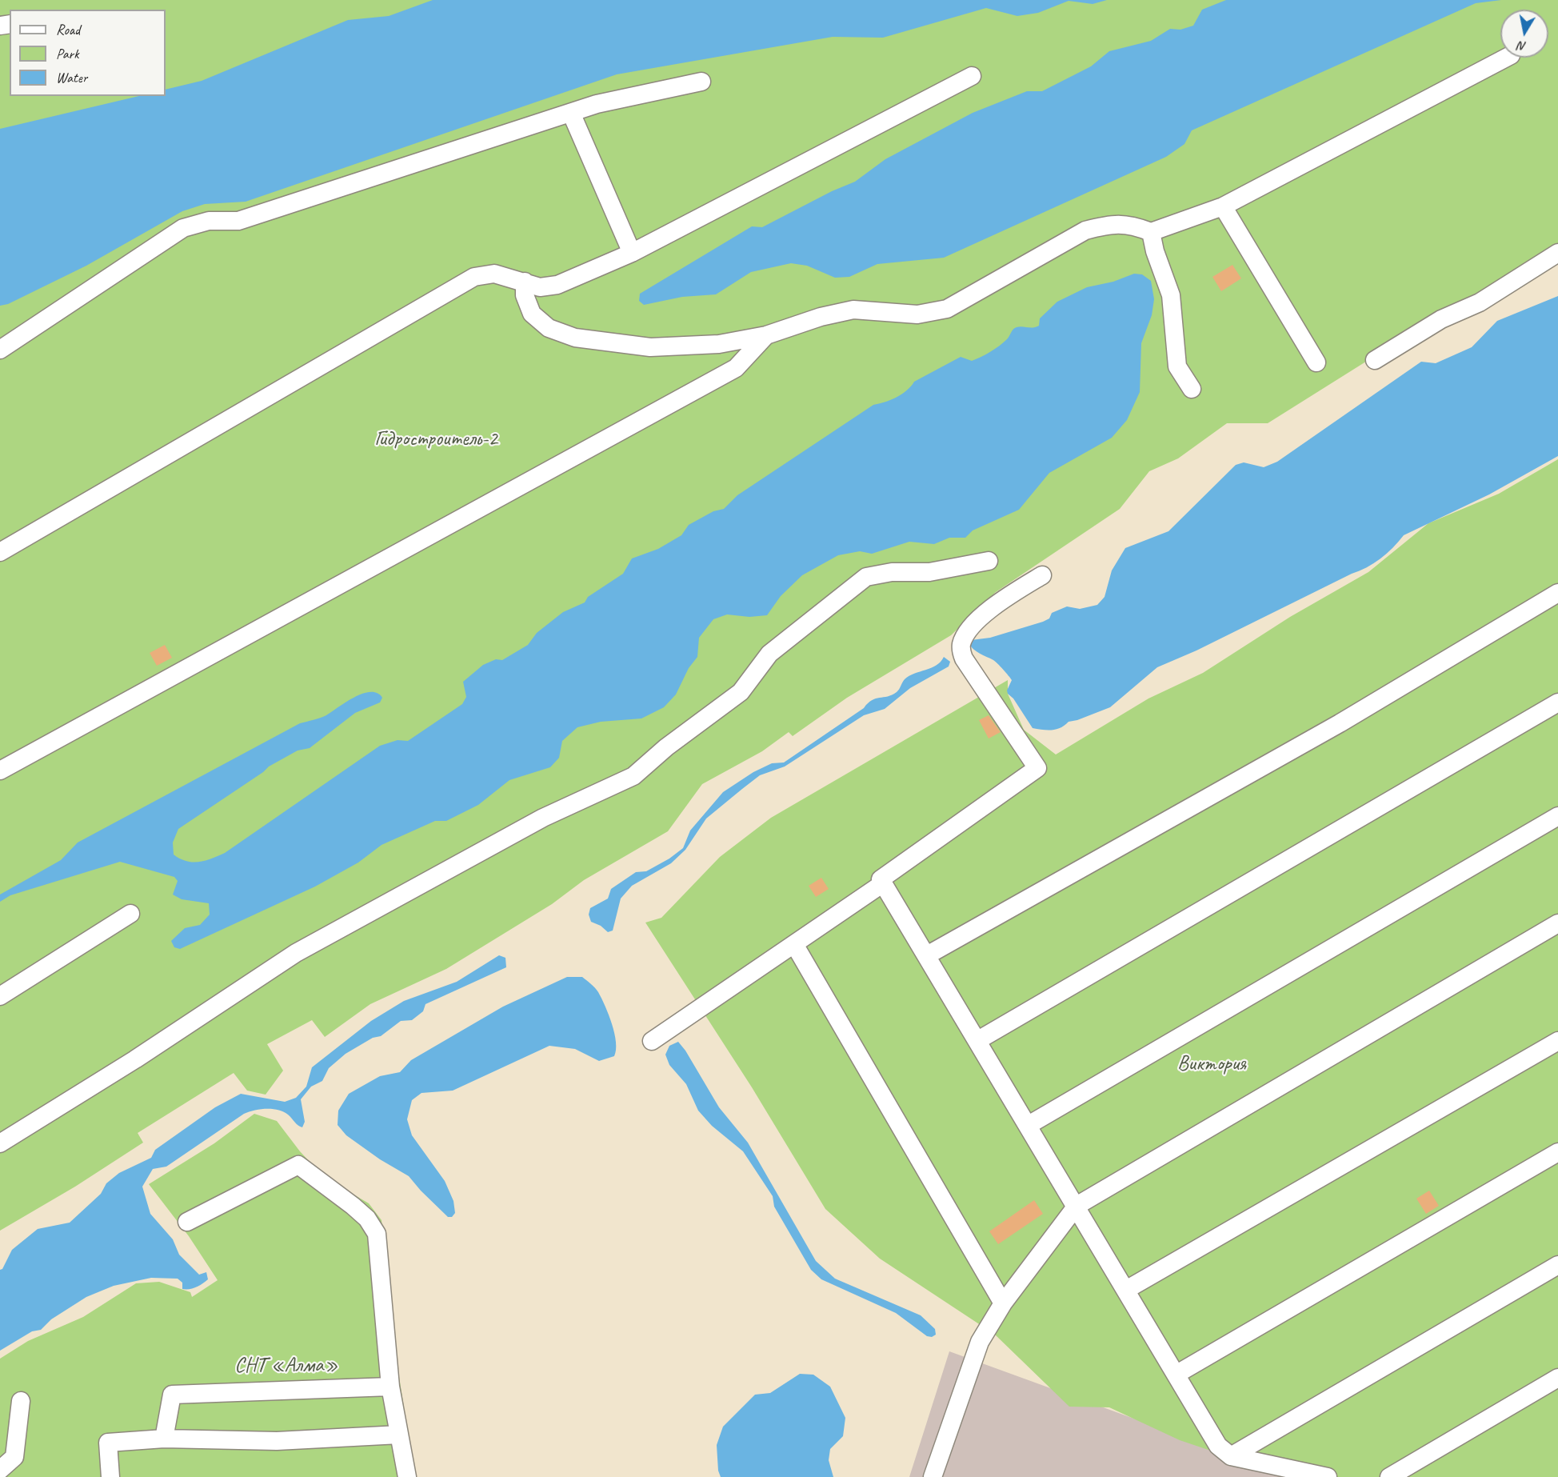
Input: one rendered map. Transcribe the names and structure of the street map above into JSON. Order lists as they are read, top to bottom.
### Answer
{
  "parks": ["Гидростроитель-2", "Виктория", "СНТ «Алма»"],
  "legend": ["Road", "Park", "Water"],
  "north": "bottom"
}
